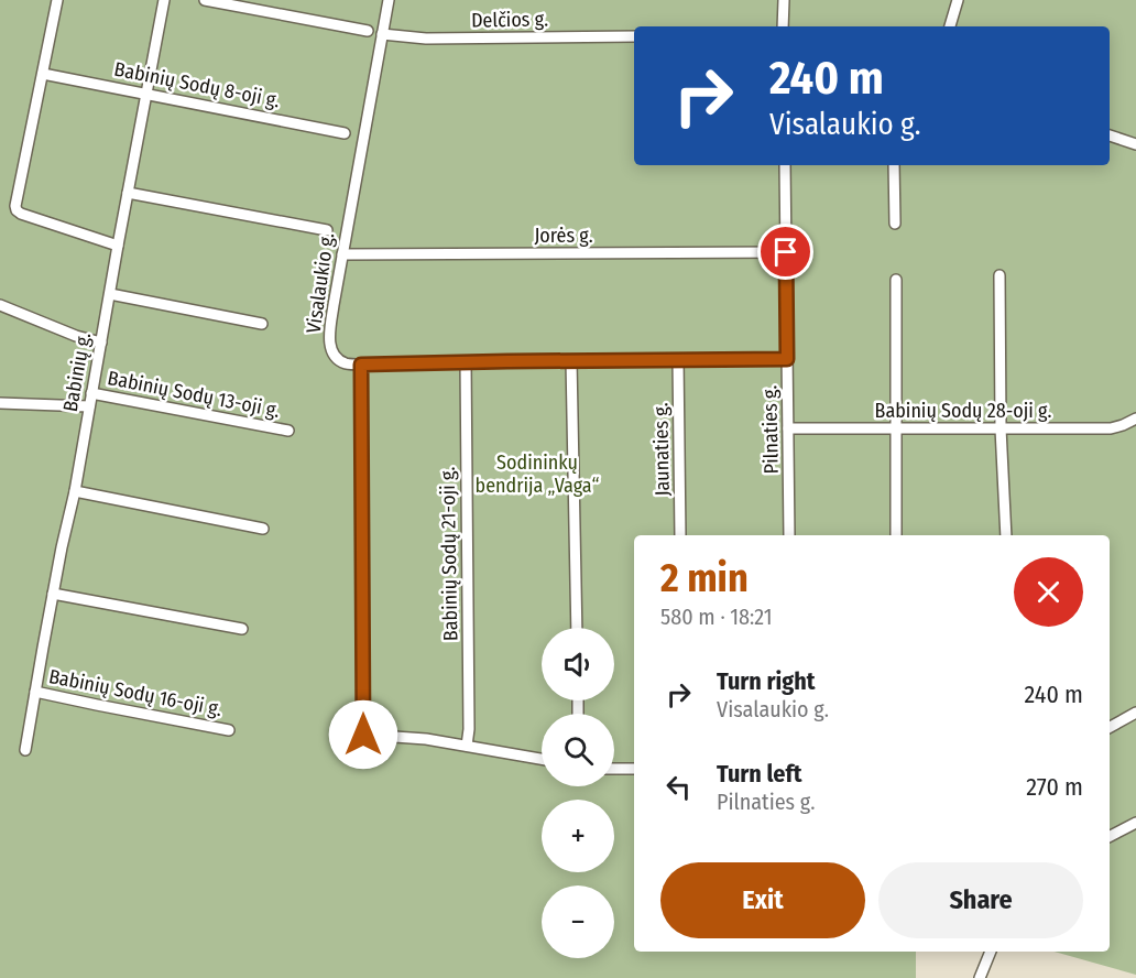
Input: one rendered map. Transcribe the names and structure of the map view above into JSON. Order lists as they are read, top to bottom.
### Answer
{
  "streets": {
    "street": [
      "Delčios g.",
      "Babinių Sodų 8-oji g.",
      "Jorės g.",
      "Visalaukio g.",
      "Babinių g.",
      "Babinių Sodų 13-oji g.",
      "Babinių Sodų 28-oji g.",
      "Pilnaties g.",
      "Jaunaties g.",
      "Babinių Sodų 21-oji g.",
      "Babinių Sodų 16-oji g."
    ]
  },
  "crossings": [
    ["Delčios g.", "Visalaukio g."],
    ["Babinių Sodų 8-oji g.", "Babinių g."],
    ["Jorės g.", "Visalaukio g."],
    ["Jorės g.", "Pilnaties g."],
    ["Visalaukio g.", "Pilnaties g."],
    ["Visalaukio g.", "Jaunaties g."],
    ["Visalaukio g.", "Babinių Sodų 21-oji g."],
    ["Babinių g.", "Babinių Sodų 13-oji g."],
    ["Babinių g.", "Babinių Sodų 16-oji g."],
    ["Babinių Sodų 28-oji g.", "Pilnaties g."]
  ],
  "parks": ["Sodininkų bendrija „Vaga“"],
  "page": {
    "turn": ["240 m", "Visalaukio g."],
    "heading": ["2 min", "580 m · 18:21"],
    "map_buttons": ["+", "−"],
    "list": [
      {
        "name": "Turn right",
        "note": "Visalaukio g.",
        "value": "240 m"
      },
      {
        "name": "Turn left",
        "note": "Pilnaties g.",
        "value": "270 m"
      }
    ],
    "buttons": ["Exit", "Share"]
  }
}
